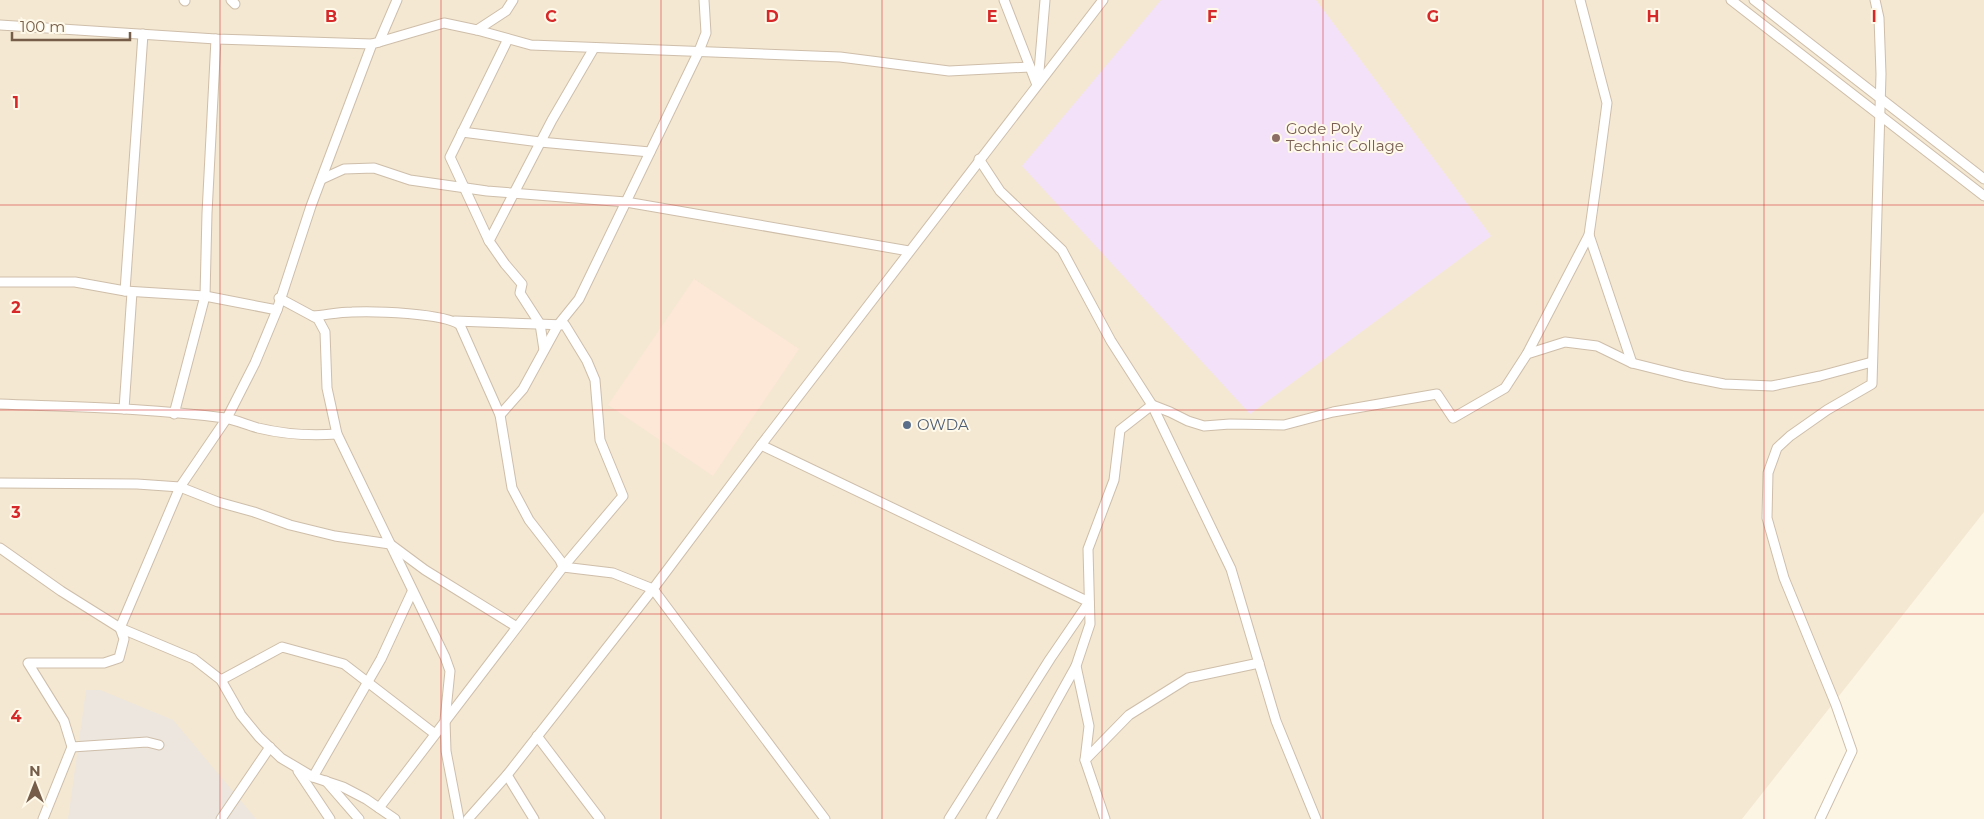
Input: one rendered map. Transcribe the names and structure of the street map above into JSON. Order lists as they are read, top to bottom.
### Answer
{
  "places": ["Gode Poly Technic Collage", "OWDA"],
  "scale_bar": "100 m",
  "north": "top",
  "grid": {
    "columns": [
      "B",
      "C",
      "D",
      "E",
      "F",
      "G",
      "H",
      "I"
    ],
    "rows": [
      "1",
      "2",
      "3",
      "4"
    ]
  }
}
